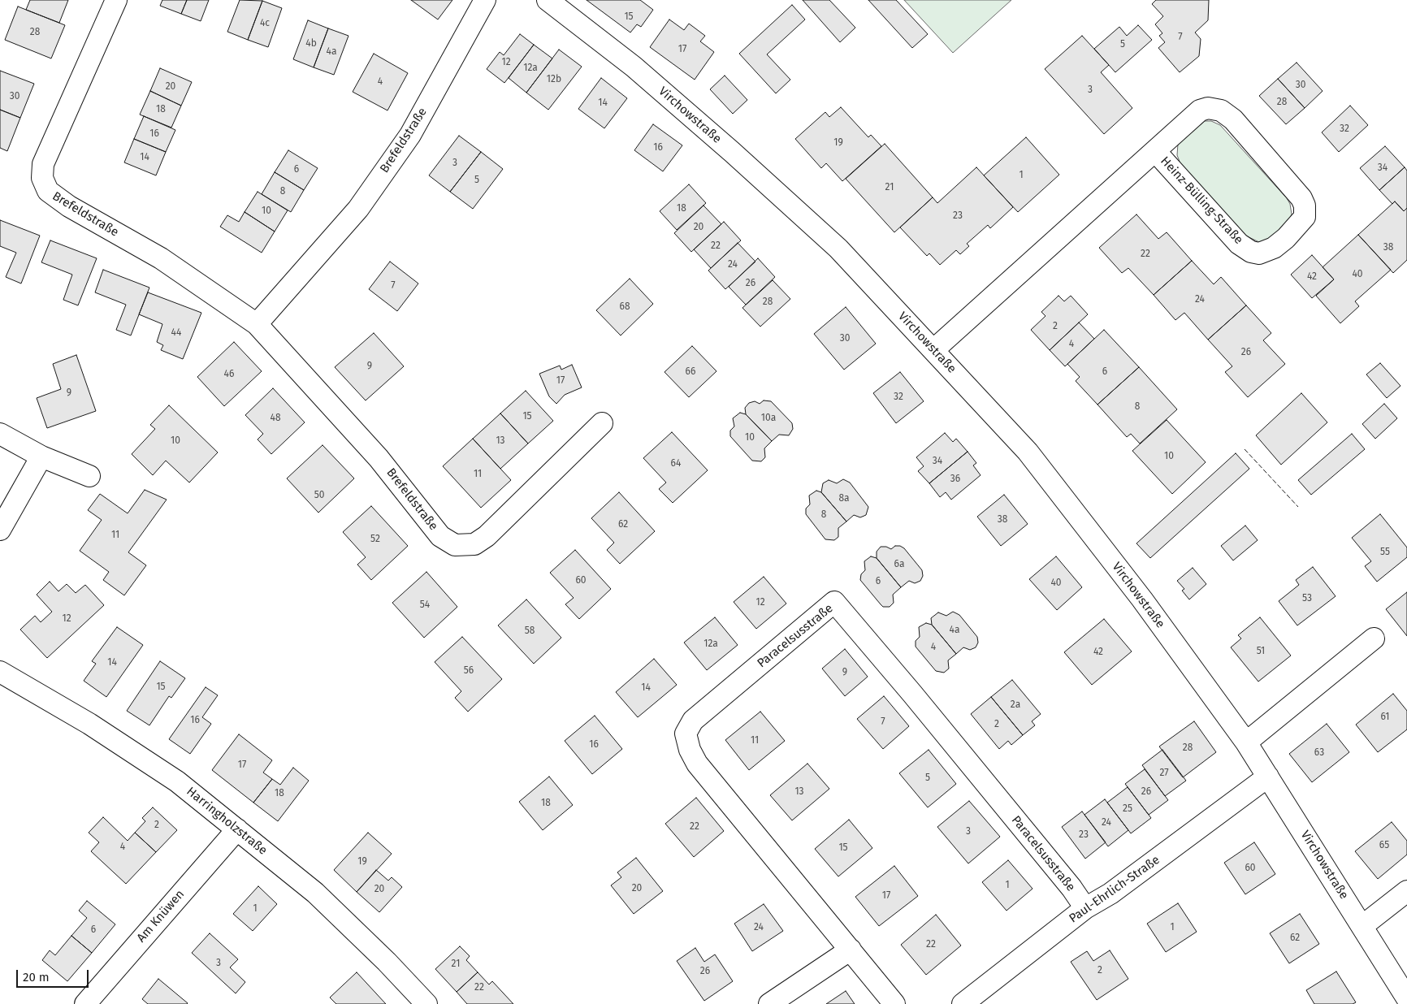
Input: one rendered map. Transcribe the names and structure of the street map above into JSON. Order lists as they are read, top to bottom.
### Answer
{
  "streets": {
    "street": [
      "Virchowstraße",
      "Brefeldstraße",
      "Heinz-Bülling-Straße",
      "Paracelsusstraße",
      "Harringholzstraße",
      "Paul-Ehrlich-Straße",
      "Am Knüwen"
    ]
  },
  "crossings": [
    ["Virchowstraße", "Heinz-Bülling-Straße"],
    ["Virchowstraße", "Paul-Ehrlich-Straße"],
    ["Paracelsusstraße", "Paul-Ehrlich-Straße"],
    ["Harringholzstraße", "Am Knüwen"]
  ],
  "house_numbers": [
    "15",
    "4c",
    "28",
    "7",
    "4b",
    "5",
    "17",
    "4a",
    "12",
    "12a",
    "12b",
    "4",
    "30",
    "20",
    "3",
    "30",
    "28",
    "14",
    "18",
    "32",
    "16",
    "19",
    "16",
    "14",
    "3",
    "34",
    "6",
    "1",
    "5",
    "21",
    "8",
    "18",
    "10",
    "23",
    "20",
    "22",
    "38",
    "22",
    "24",
    "40",
    "42",
    "26",
    "7",
    "24",
    "28",
    "68",
    "2",
    "44",
    "30",
    "4",
    "26",
    "9",
    "66",
    "6",
    "46",
    "17",
    "9",
    "32",
    "8",
    "15",
    "48",
    "10a",
    "10",
    "10",
    "13",
    "10",
    "34",
    "64",
    "11",
    "36",
    "50",
    "8a",
    "8",
    "38",
    "62",
    "11",
    "52",
    "55",
    "6a",
    "60",
    "6",
    "40",
    "53",
    "12",
    "54",
    "12",
    "4a",
    "58",
    "12a",
    "4",
    "51",
    "42",
    "14",
    "56",
    "9",
    "15",
    "14",
    "2a",
    "61",
    "16",
    "7",
    "2",
    "11",
    "16",
    "28",
    "63",
    "17",
    "27",
    "5",
    "13",
    "26",
    "18",
    "18",
    "25",
    "24",
    "2",
    "22",
    "3",
    "23",
    "65",
    "4",
    "15",
    "19",
    "60",
    "1",
    "20",
    "20",
    "17",
    "1",
    "24",
    "1",
    "6",
    "62",
    "22",
    "3",
    "21",
    "2",
    "26",
    "22"
  ],
  "scale_bar": "20 m"
}
